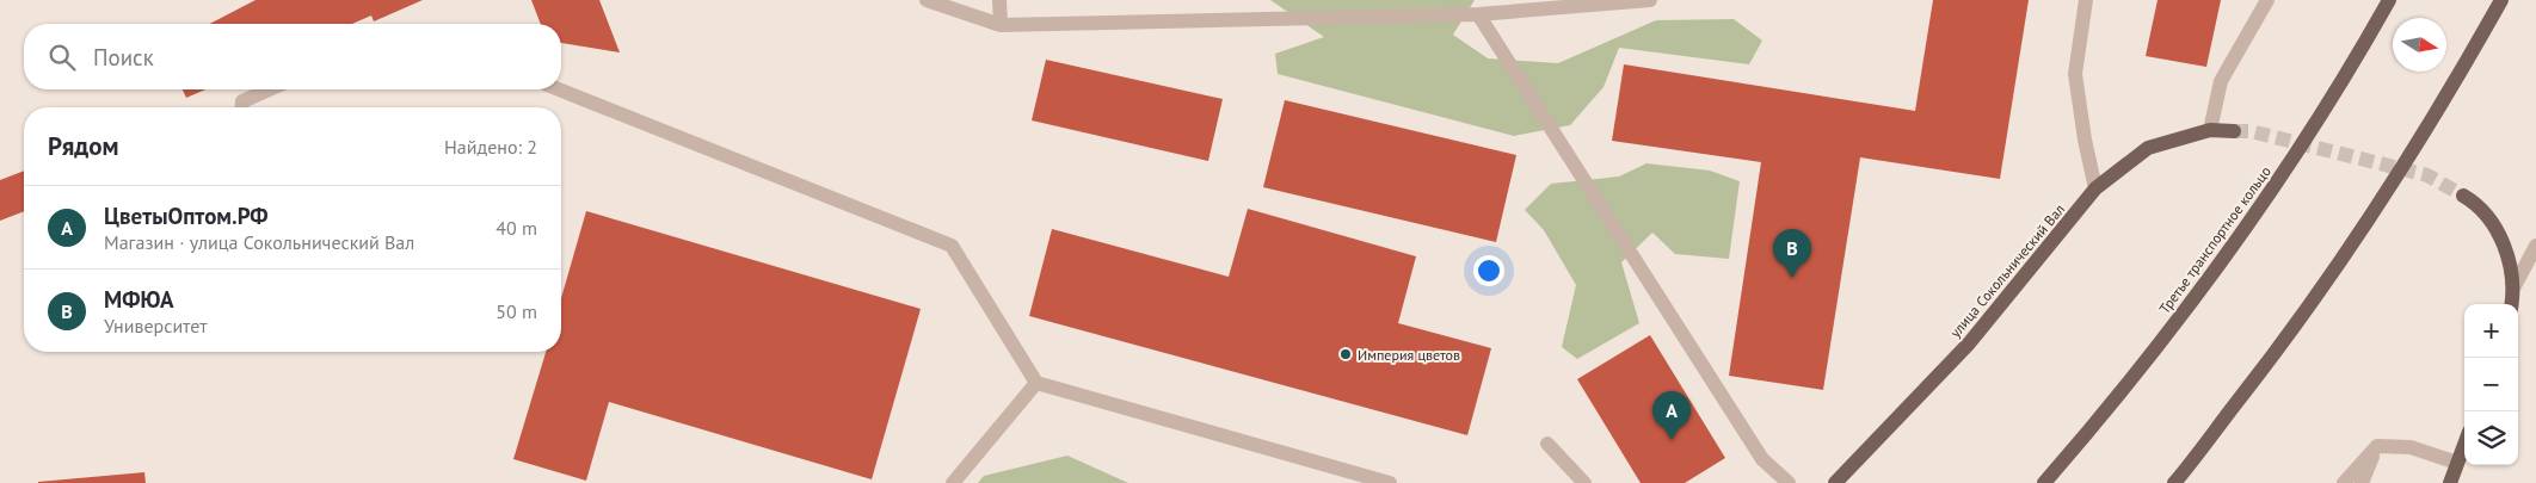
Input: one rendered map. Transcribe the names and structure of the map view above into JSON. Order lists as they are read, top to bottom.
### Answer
{
  "streets": {
    "main road": ["Третье транспортное кольцо", "улица Сокольнический Вал"]
  },
  "places": ["Империя цветов"],
  "north": "right",
  "page": {
    "search": "Поиск",
    "heading": ["Рядом", "Найдено: 2"],
    "list": [
      {
        "mark": "A",
        "name": "ЦветыОптом.РФ",
        "note": "Магазин · улица Сокольнический Вал",
        "value": "40 m"
      },
      {
        "mark": "B",
        "name": "МФЮА",
        "note": "Университет",
        "value": "50 m"
      }
    ],
    "pins": ["B", "A"],
    "map_buttons": ["+", "−"]
  }
}
